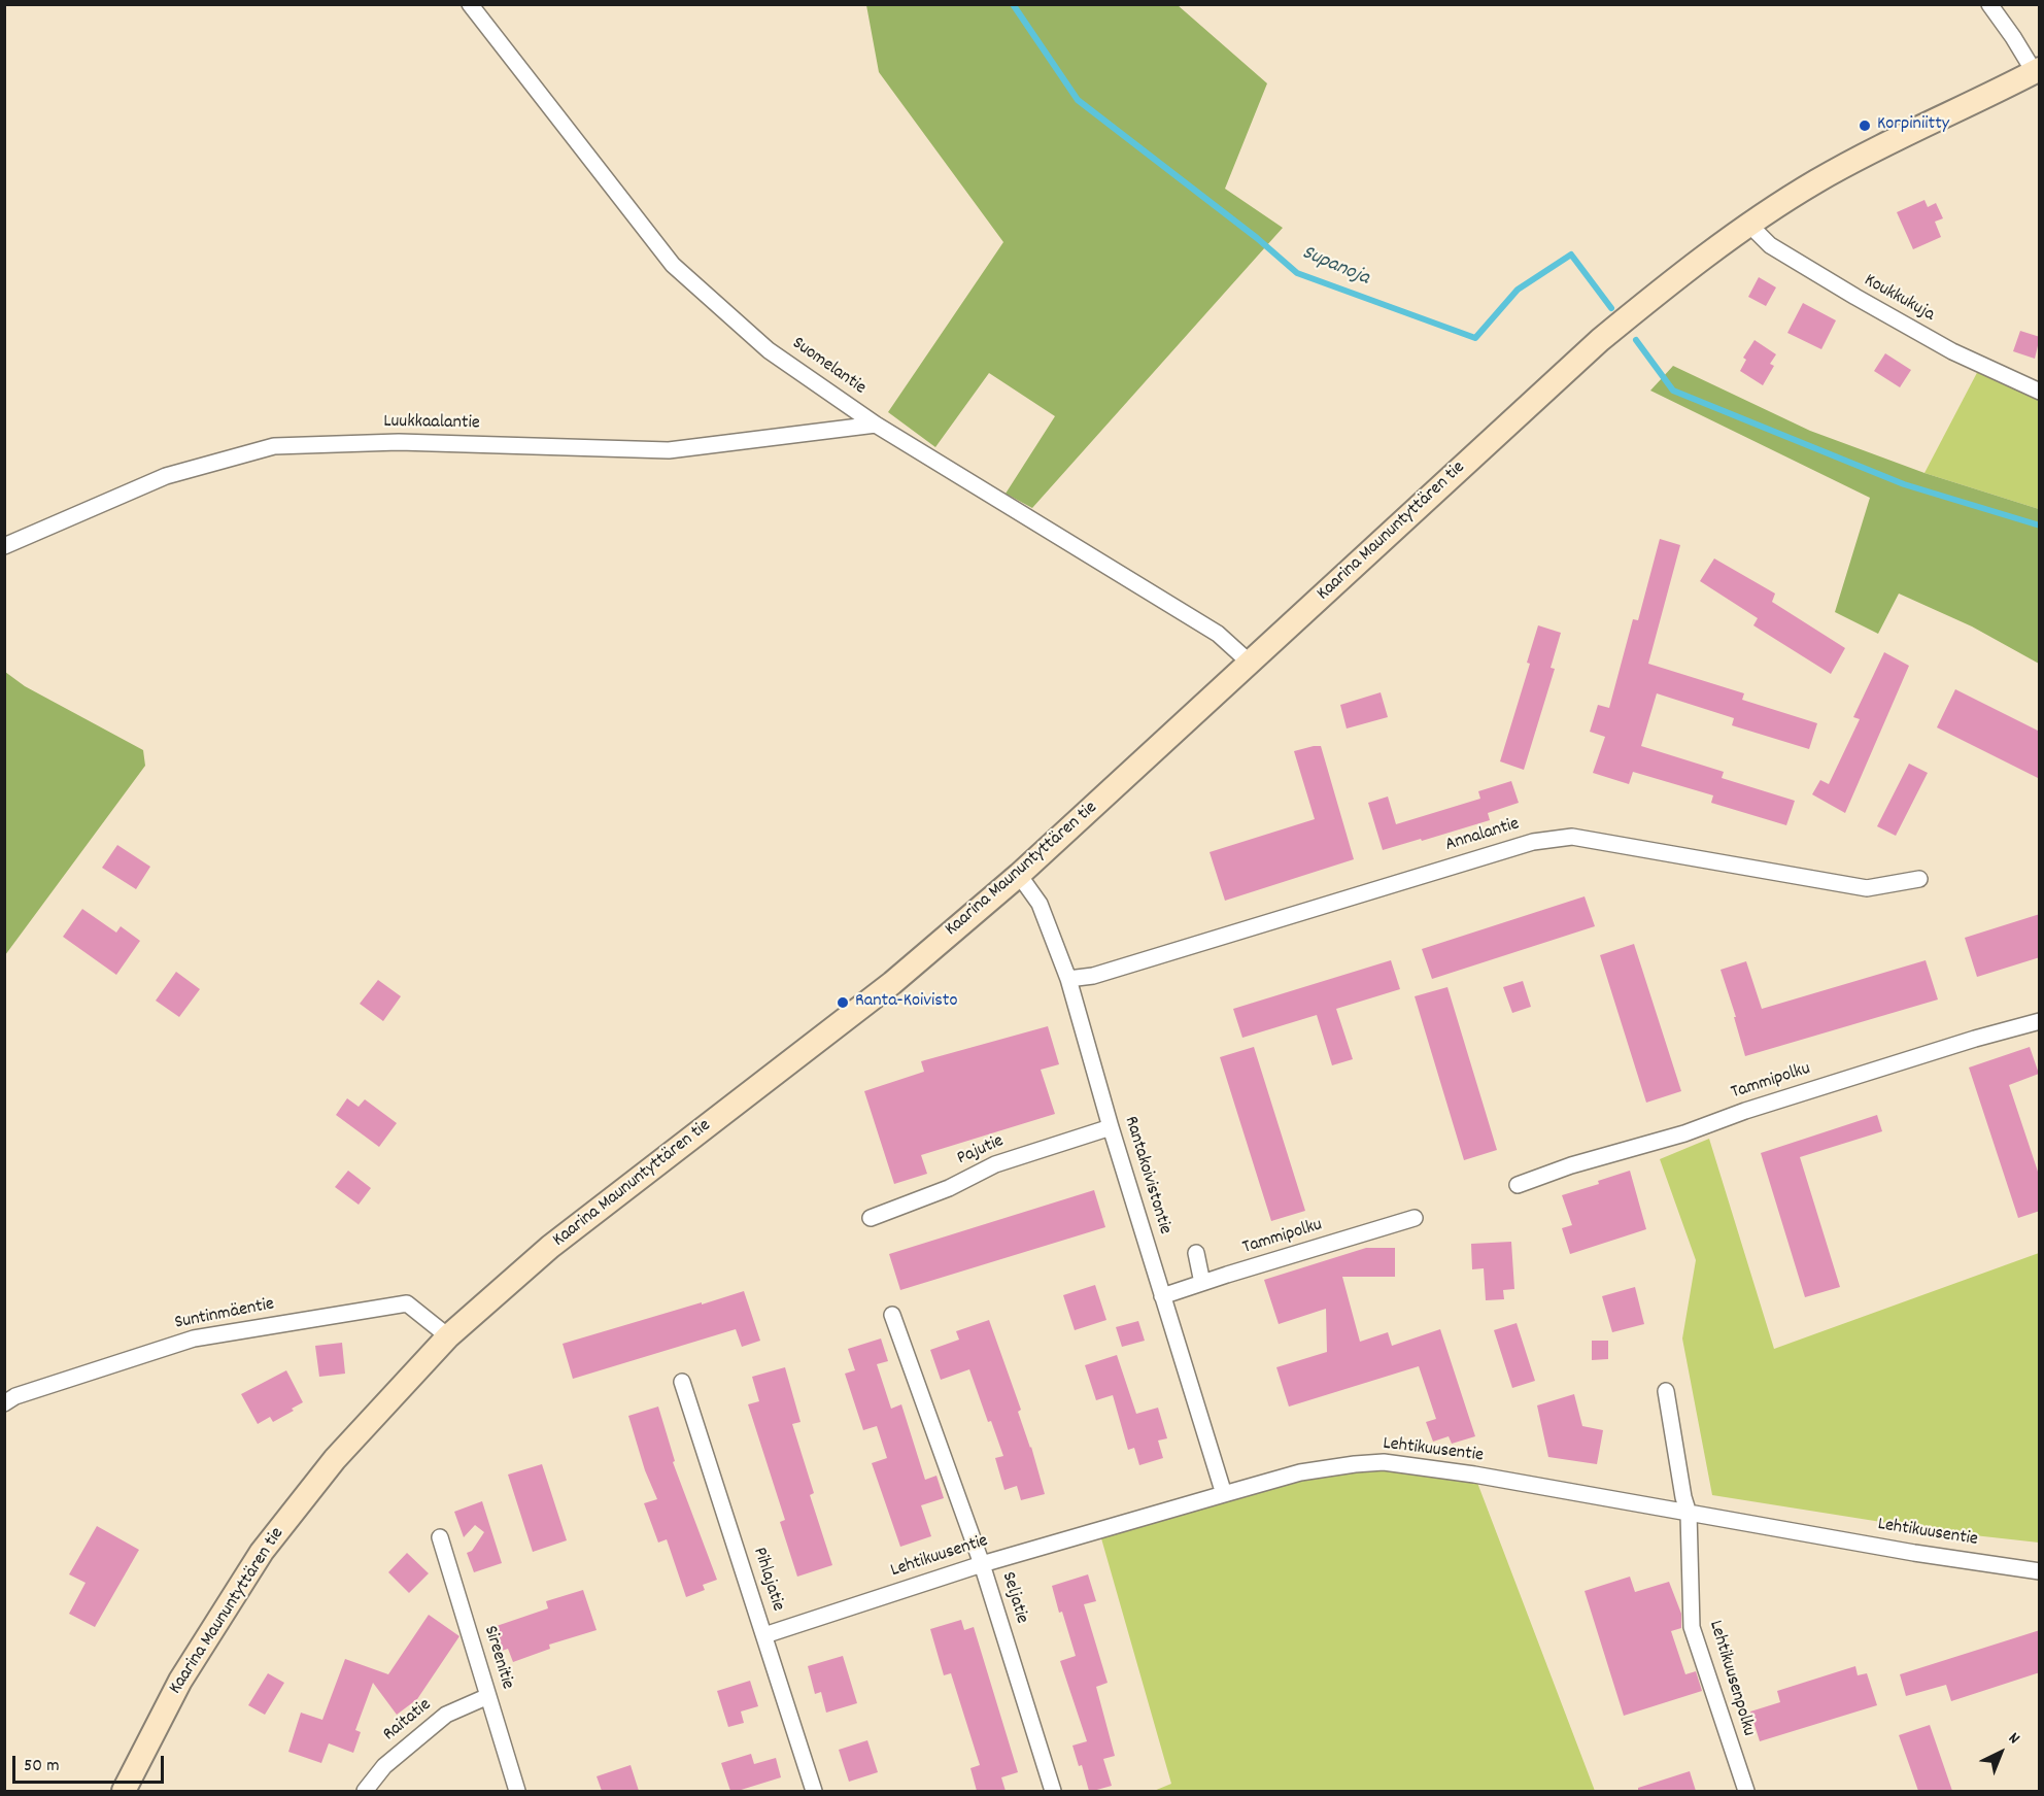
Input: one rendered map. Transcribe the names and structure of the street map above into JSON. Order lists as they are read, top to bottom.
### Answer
{
  "streets": {
    "main road": ["Kaarina Maununtyttären tie"],
    "street": [
      "Koukkukuja",
      "Suomelantie",
      "Luukkaalantie",
      "Annalantie",
      "Tammipolku",
      "Pajutie",
      "Rantakoivistontie",
      "Suntinmäentie",
      "Lehtikuusentie",
      "Pihlajatie",
      "Seljatie",
      "Sireenitie",
      "Lehtikuusenpolku",
      "Raitatie"
    ]
  },
  "crossings": [
    ["Koukkukuja", "Kaarina Maununtyttären tie"],
    ["Suomelantie", "Luukkaalantie"],
    ["Suomelantie", "Kaarina Maununtyttären tie"],
    ["Kaarina Maununtyttären tie", "Rantakoivistontie"],
    ["Kaarina Maununtyttären tie", "Suntinmäentie"],
    ["Annalantie", "Rantakoivistontie"],
    ["Tammipolku", "Rantakoivistontie"],
    ["Pajutie", "Rantakoivistontie"],
    ["Rantakoivistontie", "Lehtikuusentie"],
    ["Lehtikuusentie", "Pihlajatie"],
    ["Lehtikuusentie", "Seljatie"],
    ["Lehtikuusentie", "Lehtikuusenpolku"],
    ["Sireenitie", "Raitatie"]
  ],
  "water": ["Supanoja"],
  "places": ["Korpiniitty", "Ranta-Koivisto"],
  "scale_bar": "50 m",
  "north": "top right"
}
